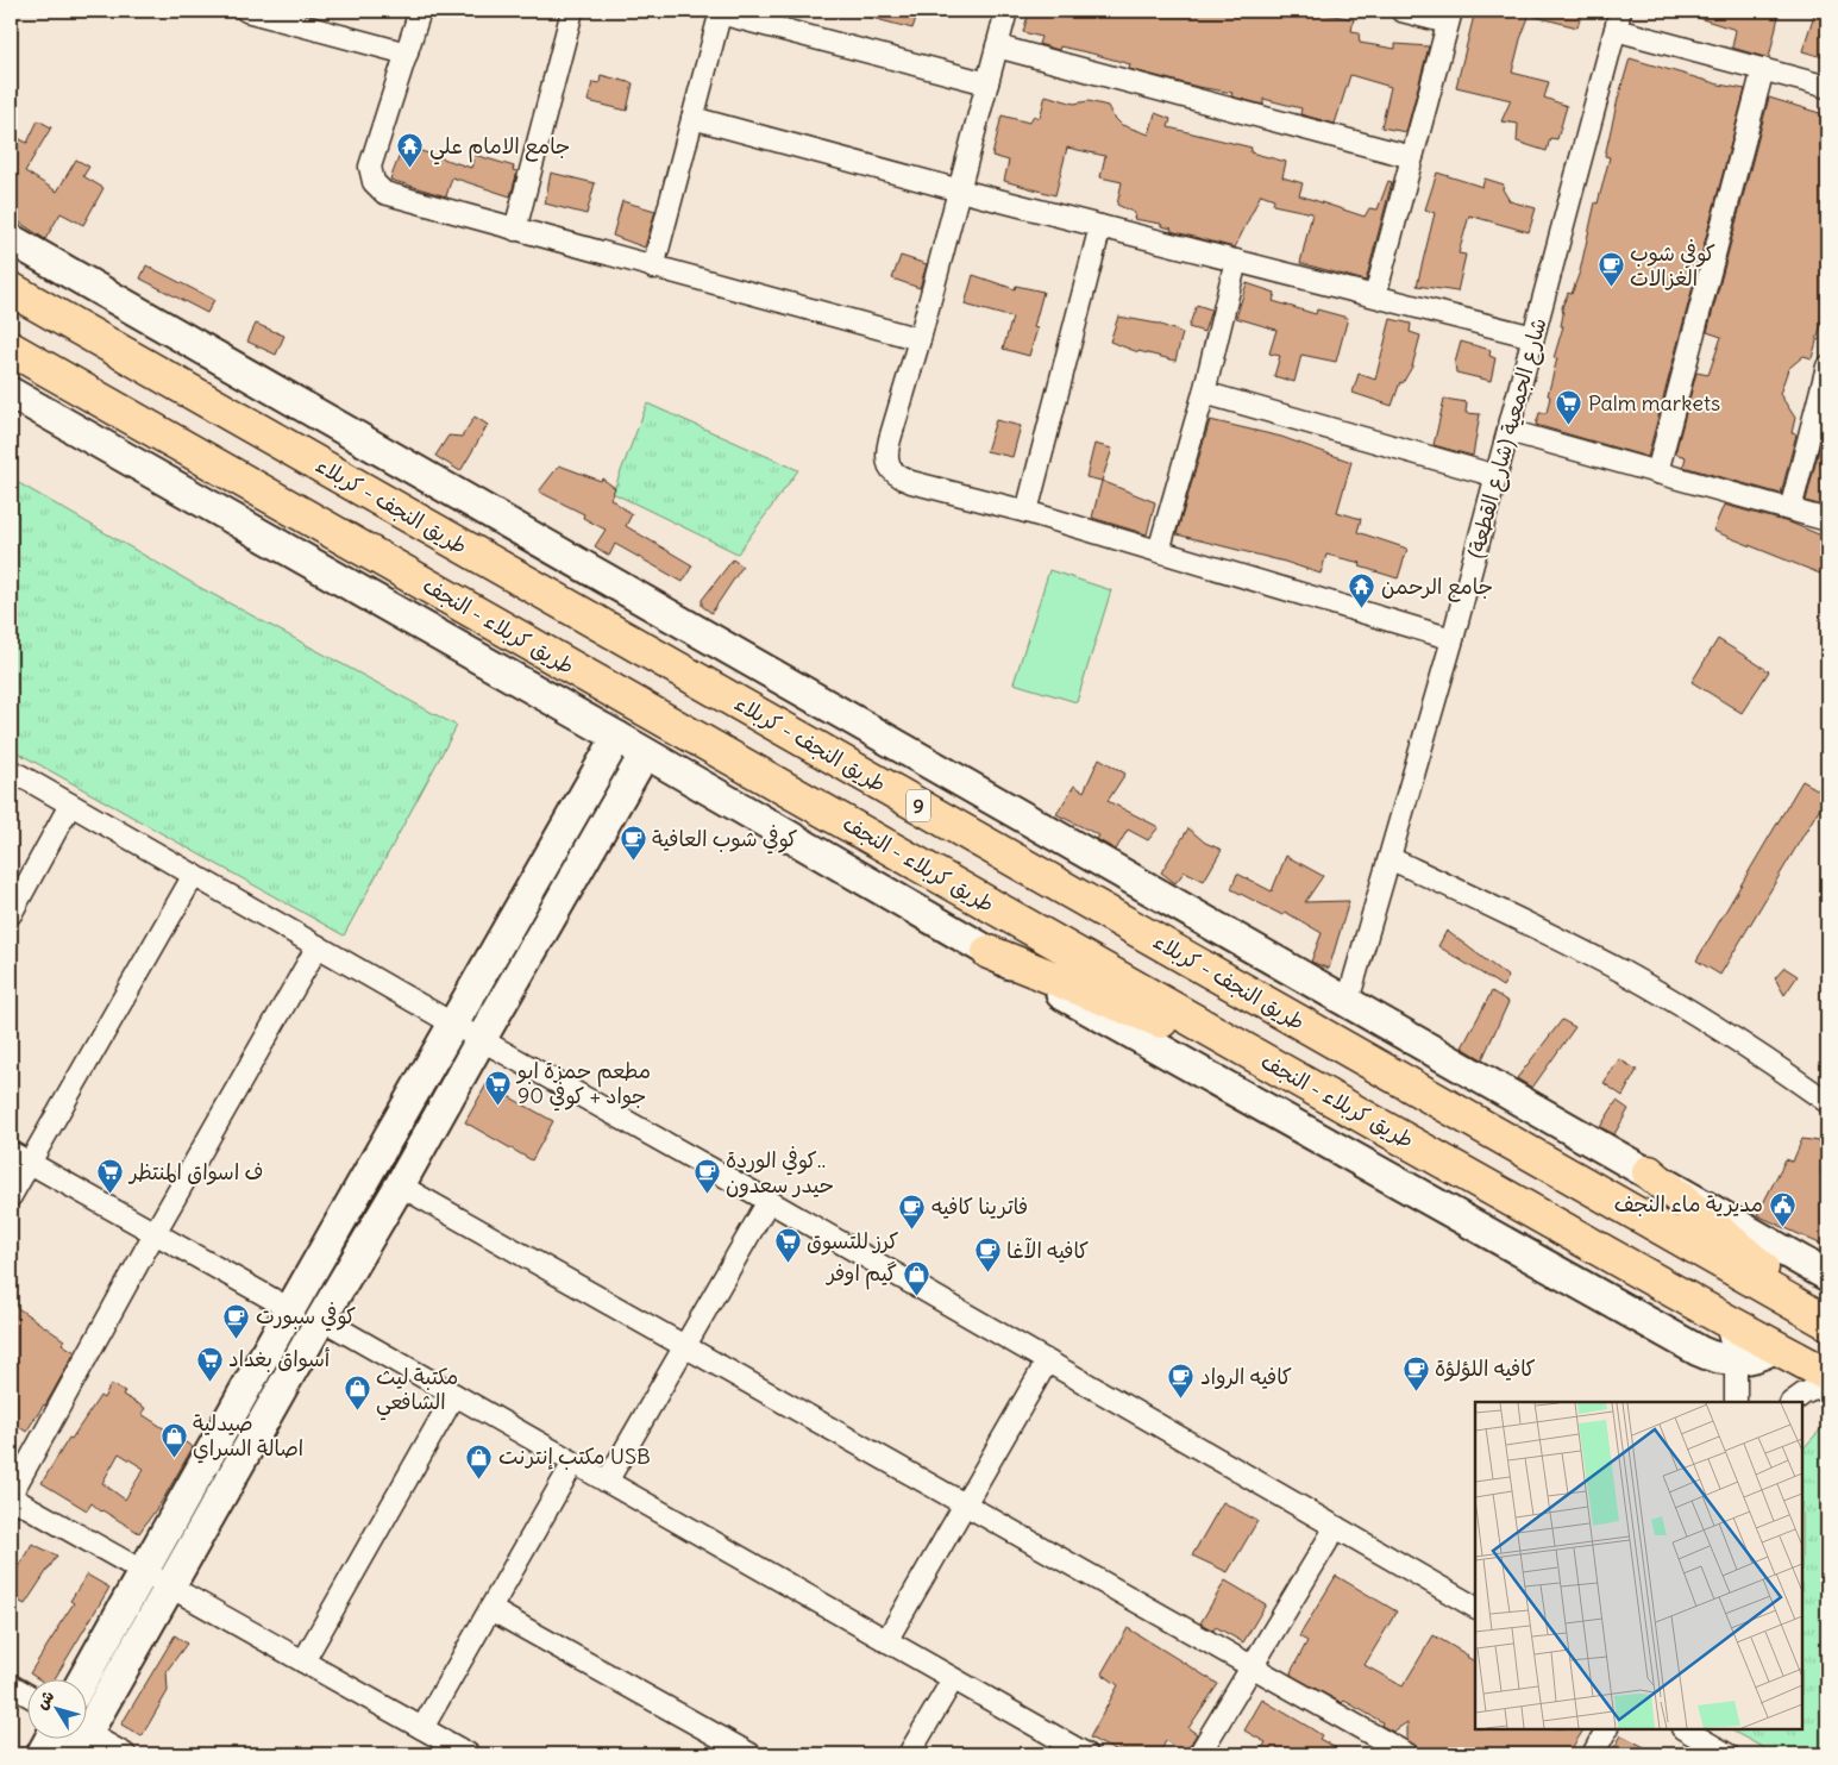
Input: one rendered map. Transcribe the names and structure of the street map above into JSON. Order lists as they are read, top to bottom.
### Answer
{
  "streets": {
    "highway": ["طريق النجف - کربلاء", "طريق کربلاء - النجف", "9"],
    "street": ["شارع الجمعية (شارع القطعة)"]
  },
  "places": {
    "temple": ["جامع الامام علي", "جامع الرحمن"],
    "cafe": [
      "كوفي شوب الغزالات",
      "كوفي شوب العافية",
      "كوفي الوردة.. حيدر سعدون",
      "فاترينا كافيه",
      "كافيه الآغا",
      "كوفي سبورت",
      "كافيه اللؤلؤة",
      "كافيه الرواد"
    ],
    "supermarket": [
      "Palm markets",
      "مطعم حمزة ابو جواد + كوفي 90",
      "ف اسواق المنتظر",
      "كرز للتسوق",
      "أسواق بغداد"
    ],
    "public building": ["مديرية ماء النجف"],
    "shop": [
      "گيم اوفر",
      "مكتبة ليث الشافعي",
      "صيدلية اصالة السراي",
      "مكتب إنترنت USB"
    ]
  },
  "north": "top left"
}
